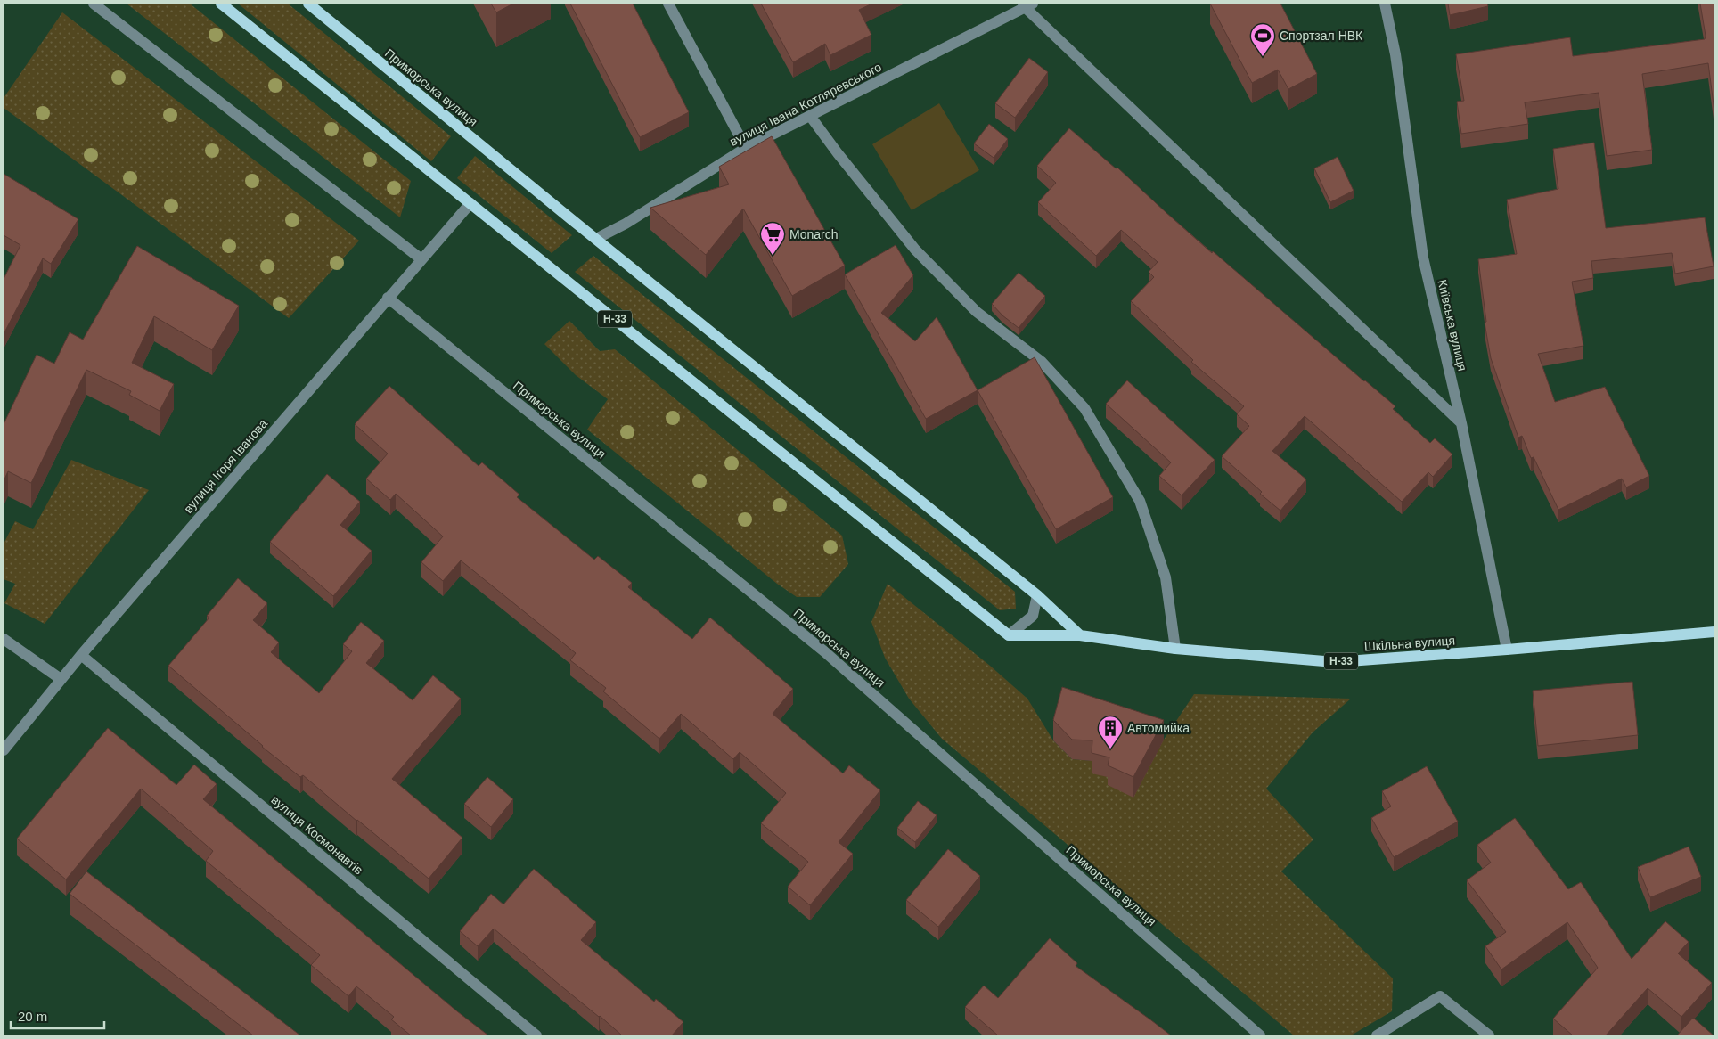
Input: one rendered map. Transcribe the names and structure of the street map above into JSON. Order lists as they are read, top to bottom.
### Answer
{
  "streets": {
    "main road": ["Приморська вулиця", "Н-33", "Шкільна вулиця"],
    "street": [
      "вулиця Івана Котляревського",
      "Київська вулиця",
      "вулиця Ігоря Іванова",
      "вулиця Космонавтів"
    ]
  },
  "crossings": [
    ["Приморська вулиця", "вулиця Івана Котляревського"],
    ["Приморська вулиця", "Н-33"],
    ["Приморська вулиця", "вулиця Ігоря Іванова"],
    ["Приморська вулиця", "Шкільна вулиця"],
    ["Н-33", "вулиця Ігоря Іванова"],
    ["Н-33", "Шкільна вулиця"],
    ["Київська вулиця", "Шкільна вулиця"],
    ["вулиця Ігоря Іванова", "вулиця Космонавтів"]
  ],
  "places": {
    "sports": ["Спортзал НВК"],
    "supermarket": ["Monarch"],
    "building": ["Автомийка"]
  },
  "scale_bar": "20 m"
}
